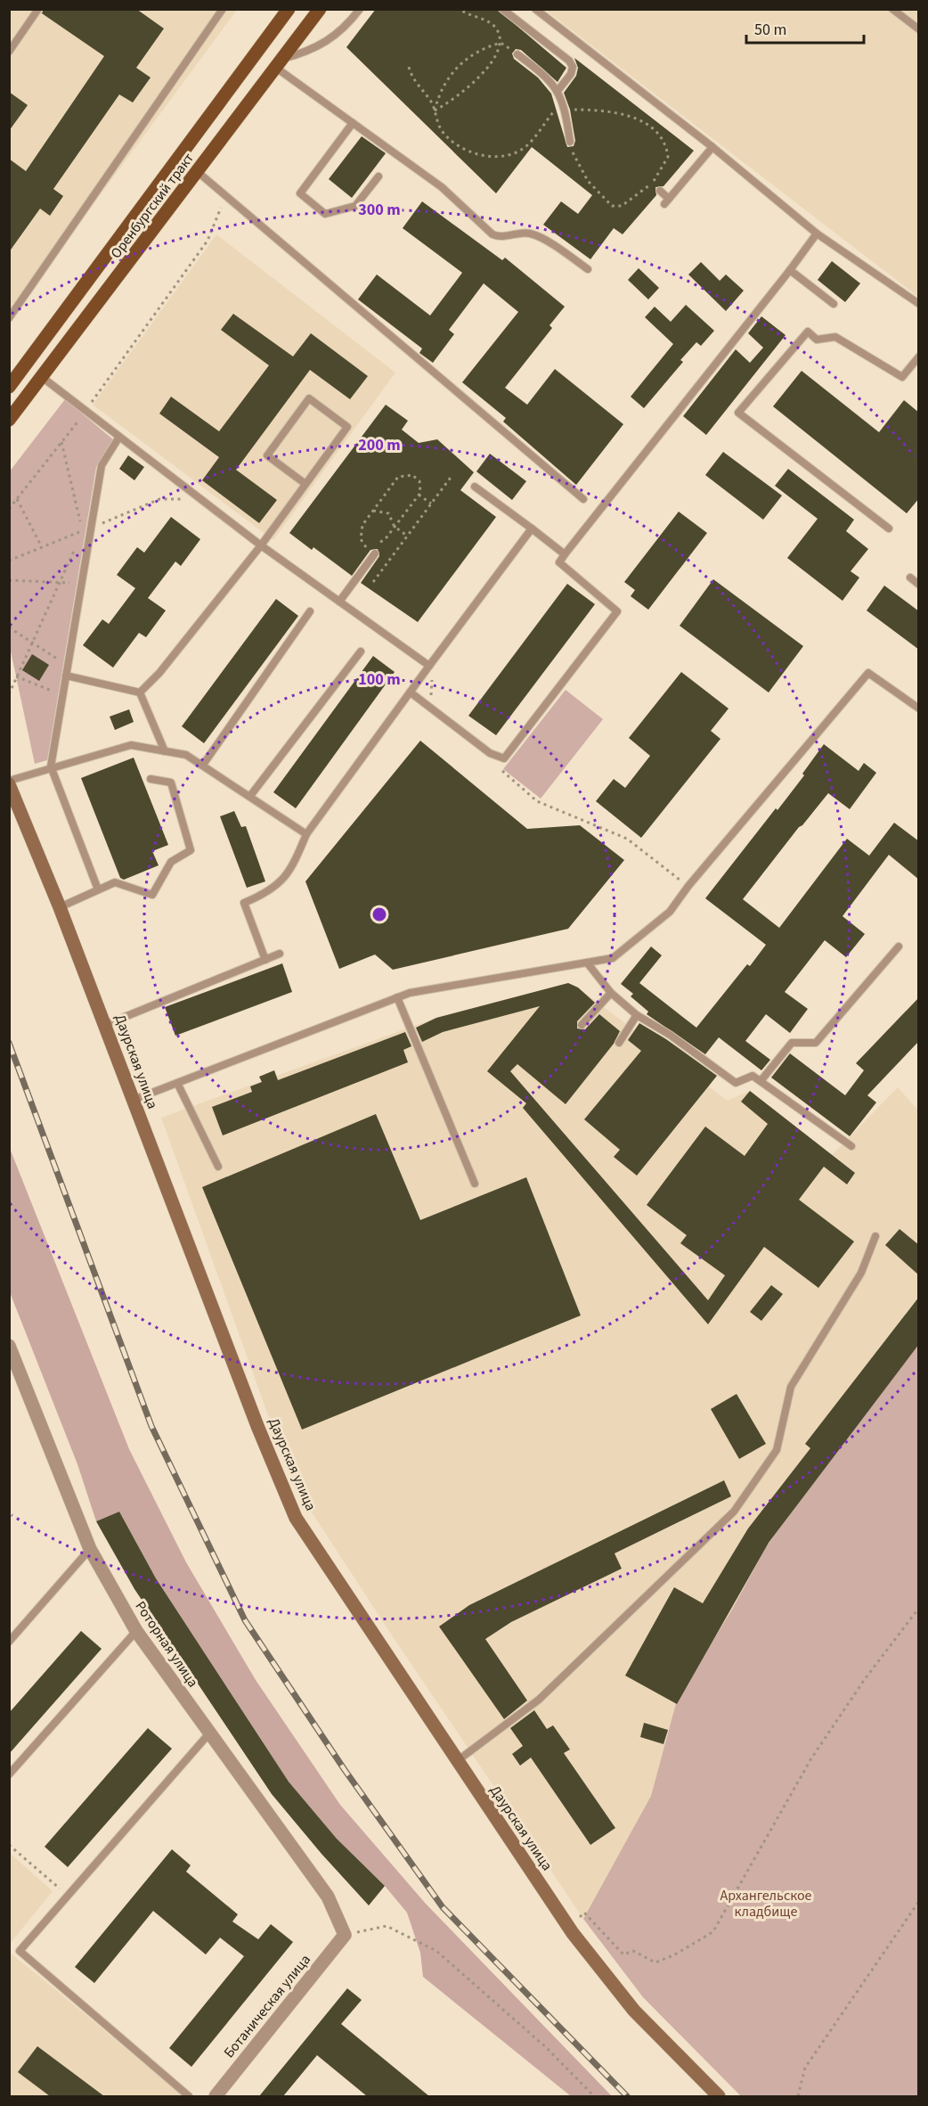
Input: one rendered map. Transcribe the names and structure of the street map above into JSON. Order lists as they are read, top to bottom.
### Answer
{
  "streets": {
    "main road": ["Оренбургский тракт"],
    "street": ["Даурская улица", "Роторная улица", "Ботаническая улица"]
  },
  "crossings": [
    ["Роторная улица", "Ботаническая улица"]
  ],
  "parks": ["Архангельское кладбище"],
  "scale_bar": "50 m",
  "rings": ["300 m", "200 m", "100 m"]
}
